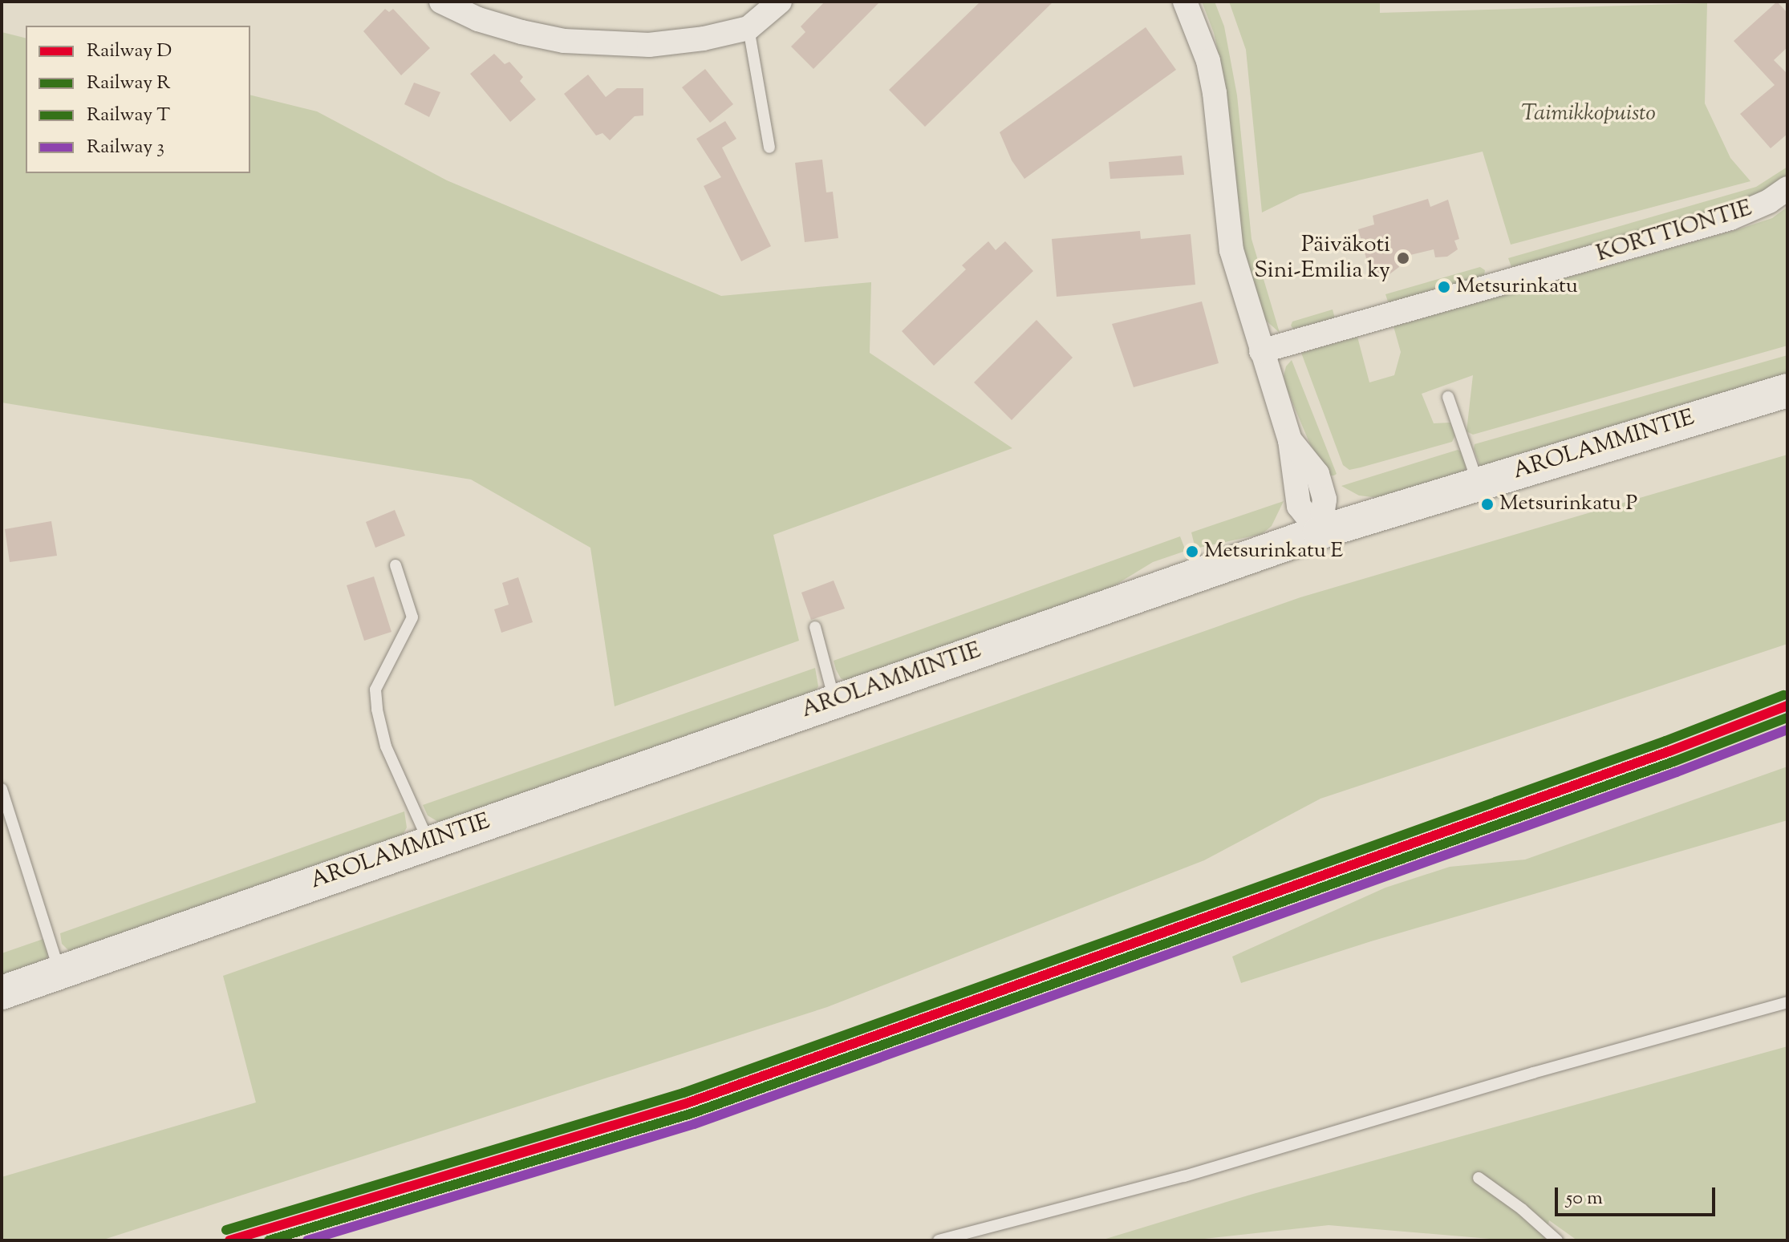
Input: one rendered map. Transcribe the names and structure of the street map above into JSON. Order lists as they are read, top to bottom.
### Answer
{
  "streets": {
    "street": ["KORTTIONTIE", "AROLAMMINTIE"]
  },
  "parks": ["Taimikkopuisto"],
  "places": [
    "Päiväkoti Sini-Emilia ky",
    "Metsurinkatu",
    "Metsurinkatu P",
    "Metsurinkatu E"
  ],
  "lines": [
    "rail line T",
    "rail line D",
    "rail line R",
    "rail line 3"
  ],
  "legend": [
    "Railway D",
    "Railway R",
    "Railway T",
    "Railway 3"
  ],
  "scale_bar": "50 m"
}
